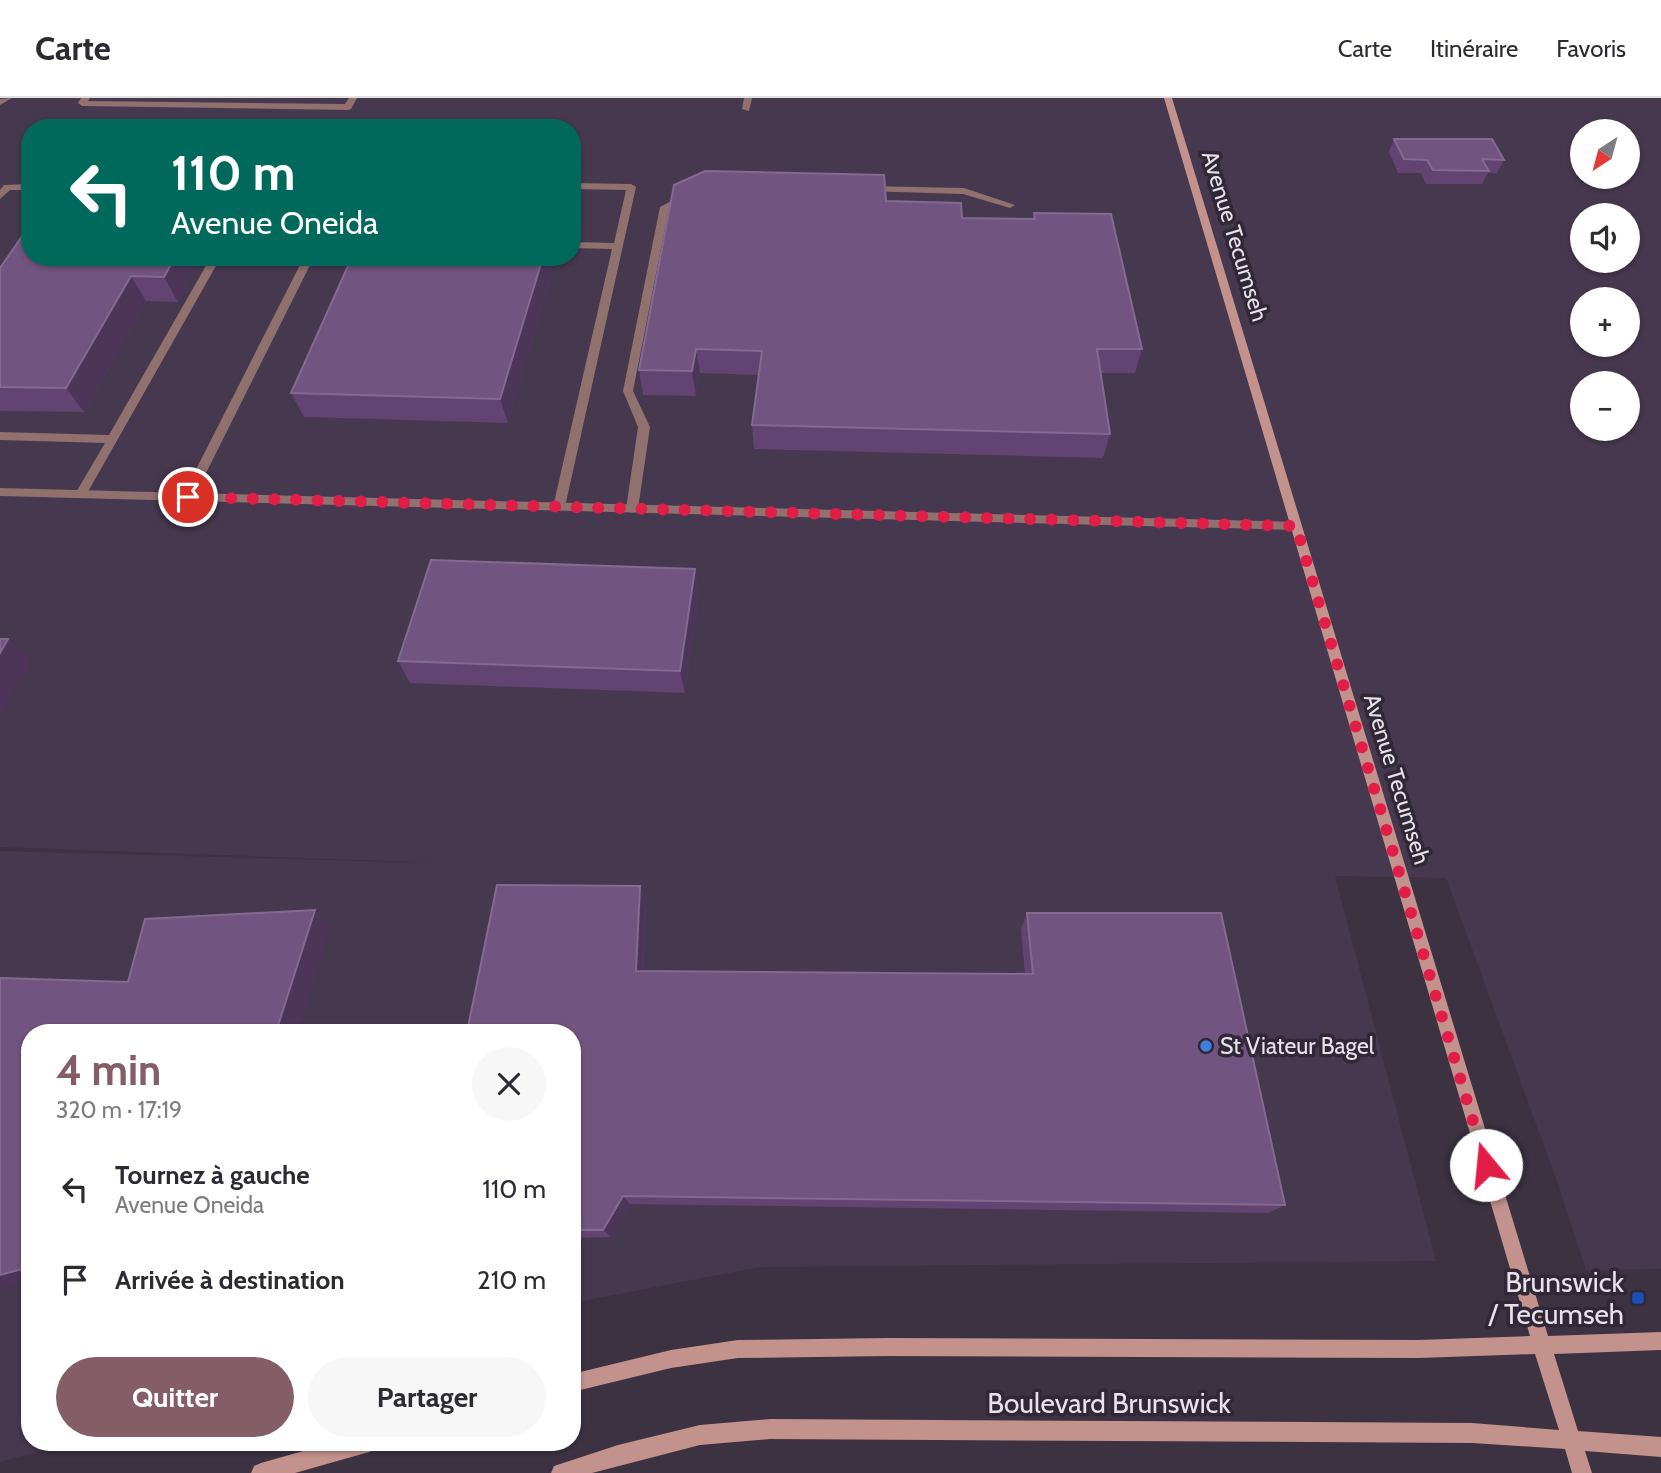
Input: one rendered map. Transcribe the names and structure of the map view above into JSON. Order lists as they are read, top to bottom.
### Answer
{
  "streets": {
    "street": ["Avenue Tecumseh", "Boulevard Brunswick"]
  },
  "crossings": [
    ["Avenue Tecumseh", "Boulevard Brunswick"]
  ],
  "places": {
    "other": ["St Viateur Bagel"],
    "transit": ["Brunswick / Tecumseh"]
  },
  "north": "bottom left",
  "page": {
    "header": "Carte",
    "nav": ["Carte", "Itinéraire", "Favoris"],
    "map_buttons": ["+", "−"],
    "turn": ["110 m", "Avenue Oneida"],
    "heading": ["4 min", "320 m · 17:19"],
    "list": [
      {
        "name": "Tournez à gauche",
        "note": "Avenue Oneida",
        "value": "110 m"
      },
      {
        "name": "Arrivée à destination",
        "value": "210 m"
      }
    ],
    "buttons": ["Quitter", "Partager"]
  }
}
